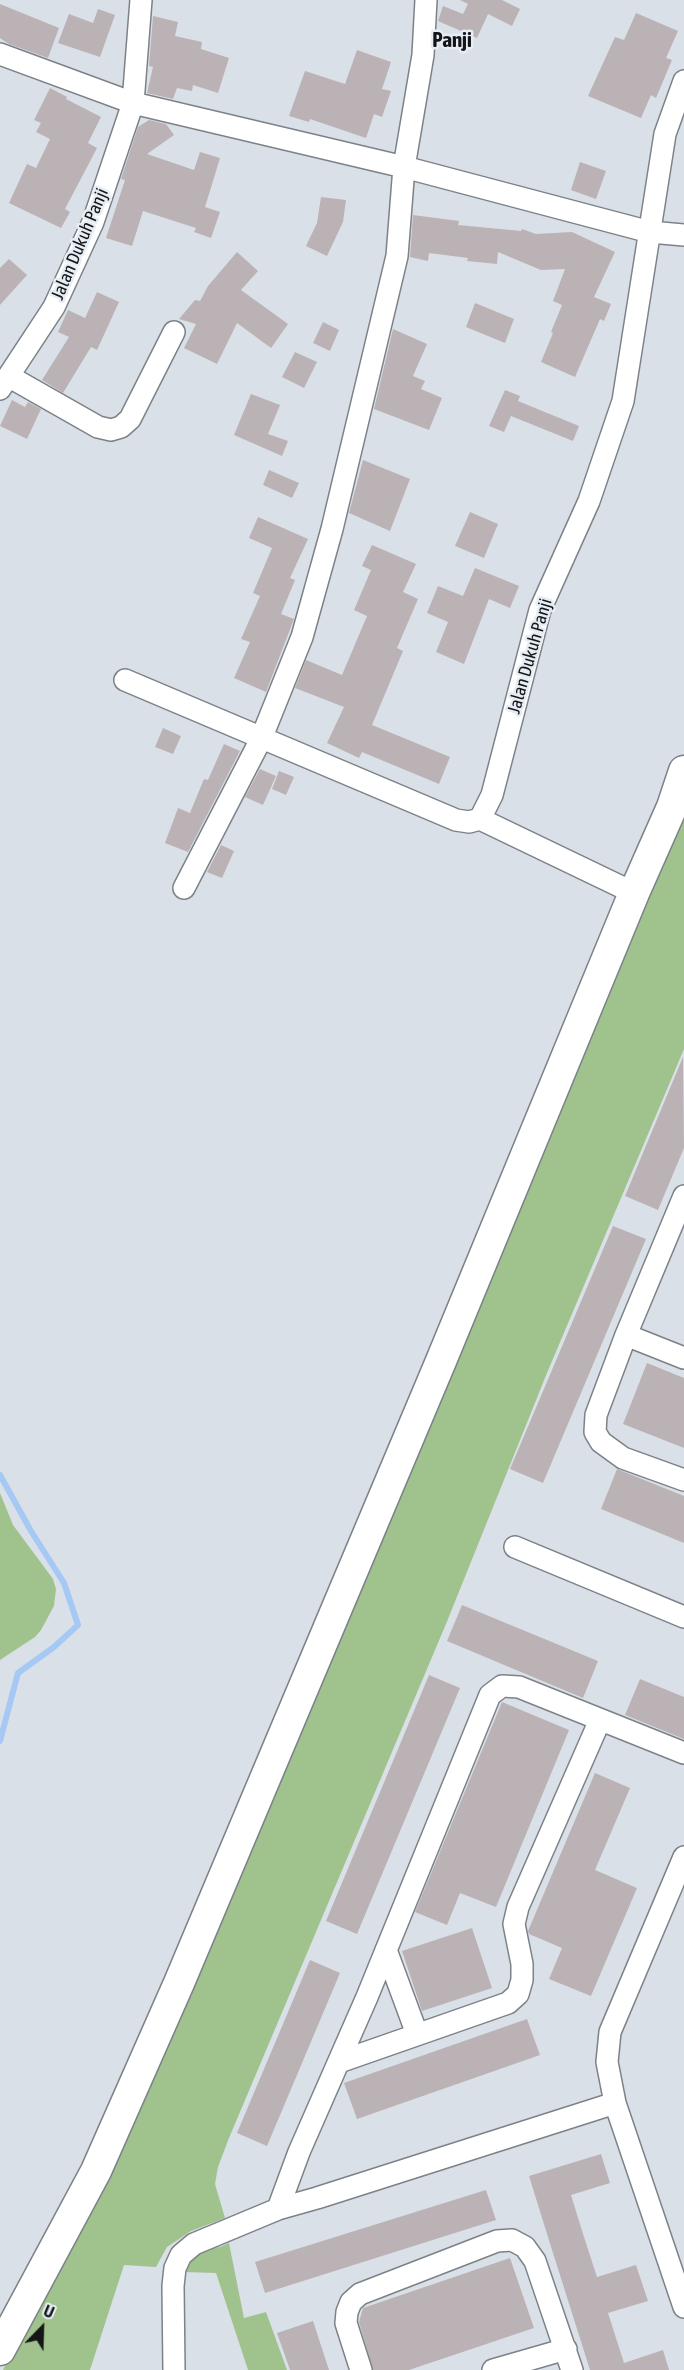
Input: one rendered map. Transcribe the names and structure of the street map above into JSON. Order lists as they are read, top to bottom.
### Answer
{
  "streets": {
    "street": ["Jalan Dukuh Panji"]
  },
  "districts": ["Panji"],
  "north": "top right"
}
